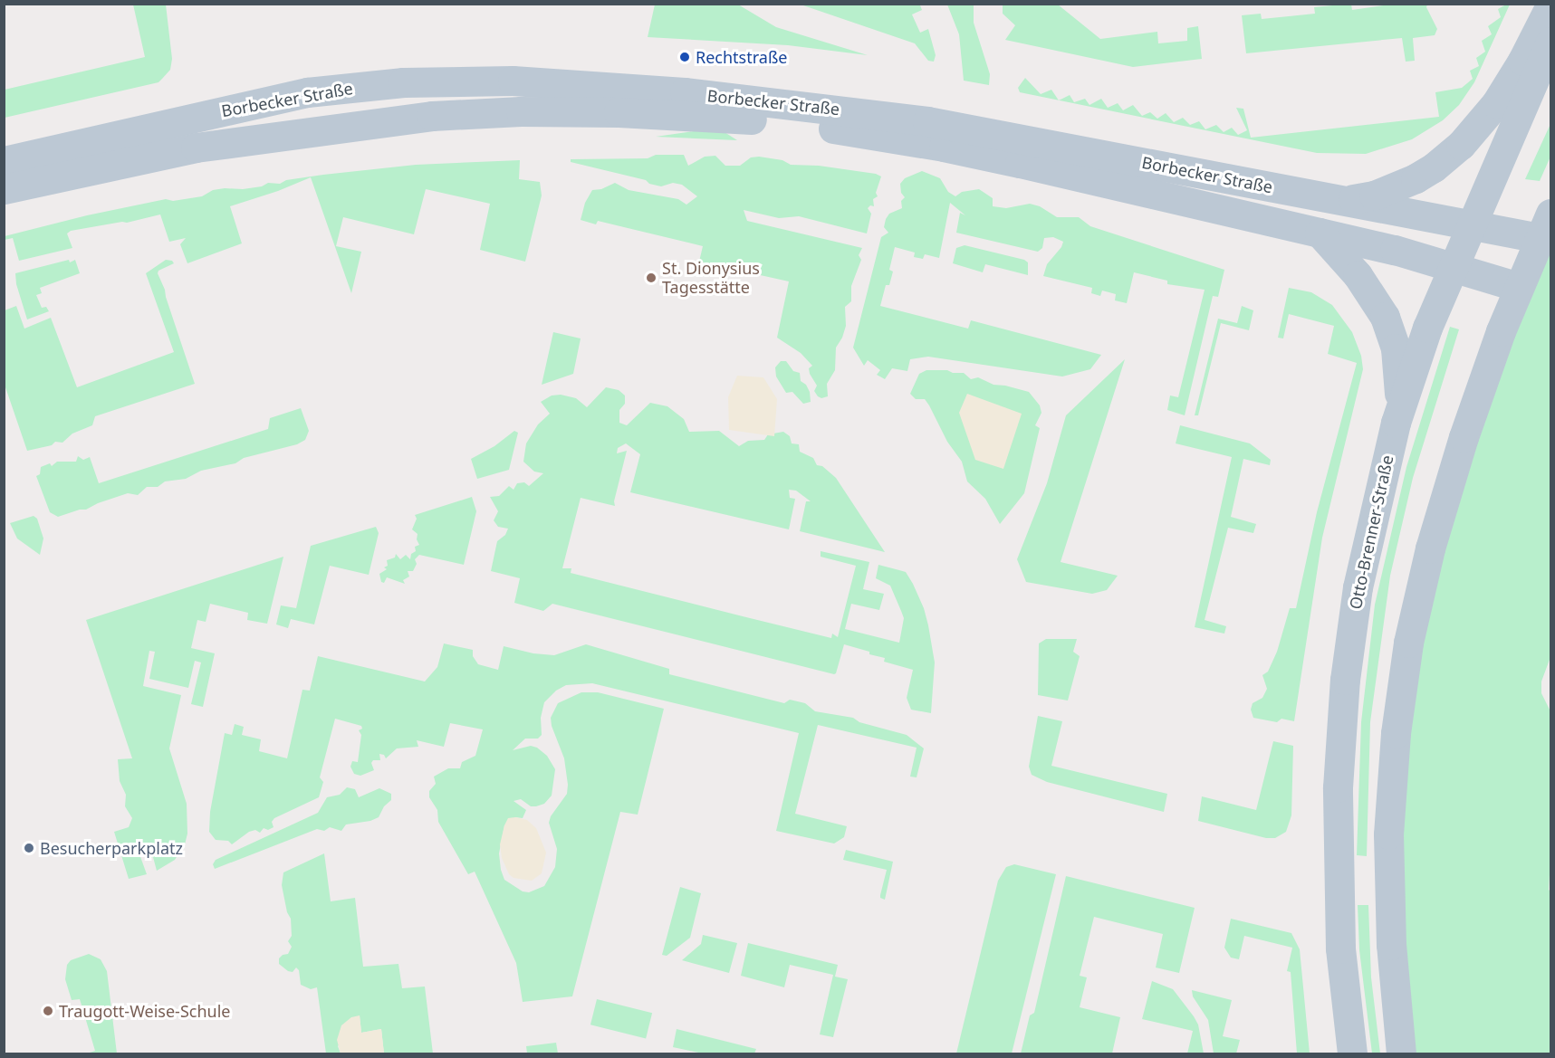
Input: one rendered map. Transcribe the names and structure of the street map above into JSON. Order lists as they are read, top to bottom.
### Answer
{
  "streets": {
    "street": ["Borbecker Straße", "Otto-Brenner-Straße"]
  },
  "crossings": [
    ["Borbecker Straße", "Otto-Brenner-Straße"]
  ],
  "places": [
    "Rechtstraße",
    "St. Dionysius Tagesstätte",
    "Besucherparkplatz",
    "Traugott-Weise-Schule"
  ]
}
